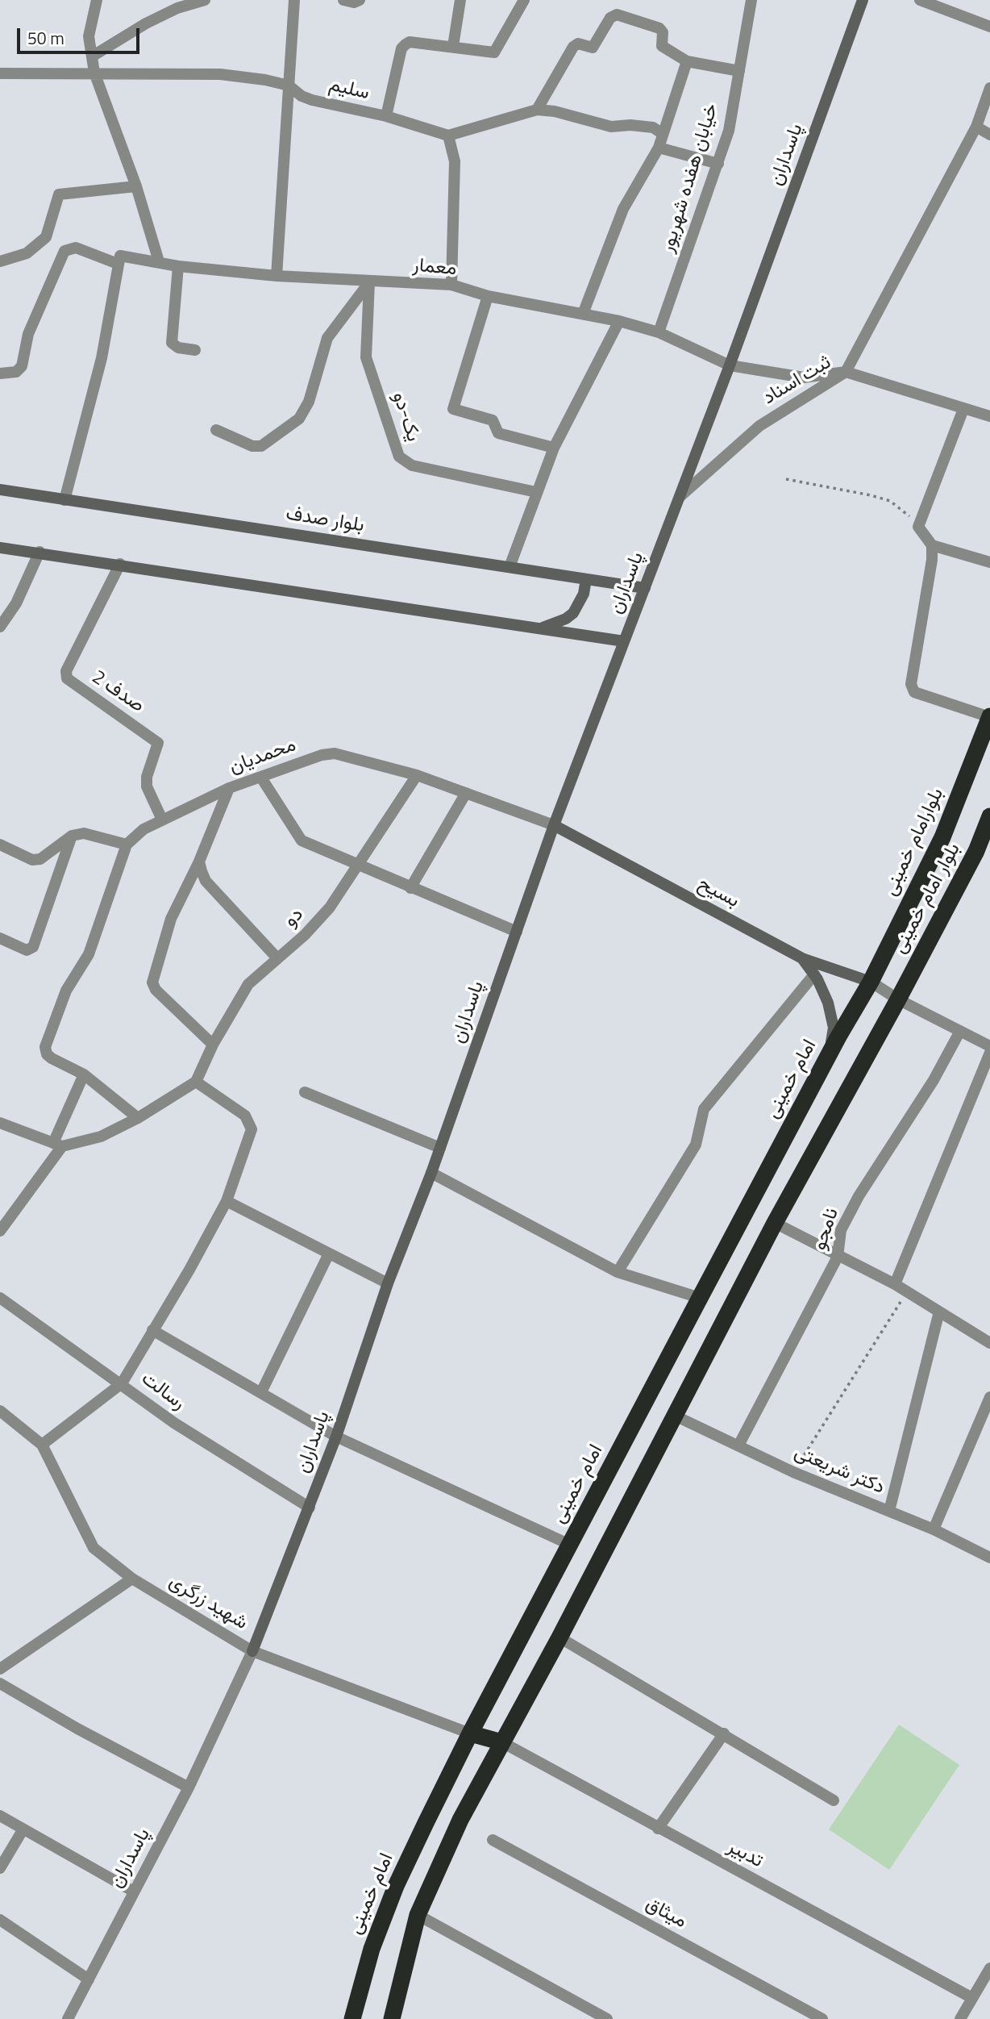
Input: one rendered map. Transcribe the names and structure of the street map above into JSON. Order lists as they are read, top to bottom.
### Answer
{
  "streets": {
    "highway": ["بلوارامام خمینی", "بلوار امام خمینی", "امام خمینی"],
    "street": [
      "سلیم",
      "پاسداران",
      "خیابان هفده شهریور",
      "معمار",
      "ثبت اسناد",
      "یک-دو",
      "بلوار صدف",
      "صدف 2",
      "محمدیان",
      "بسیح",
      "دو",
      "نامجو",
      "رسالت",
      "دکتر شریعتی",
      "شهید زرگری",
      "تدبیر",
      "میثاق"
    ]
  },
  "crossings": [
    ["پاسداران", "معمار"],
    ["پاسداران", "ثبت اسناد"],
    ["پاسداران", "بلوار صدف"],
    ["پاسداران", "محمدیان"],
    ["پاسداران", "بسیح"],
    ["پاسداران", "رسالت"],
    ["پاسداران", "شهید زرگری"],
    ["خیابان هفده شهریور", "معمار"],
    ["معمار", "ثبت اسناد"],
    ["معمار", "یک-دو"],
    ["صدف 2", "محمدیان"],
    ["محمدیان", "بسیح"],
    ["محمدیان", "دو"],
    ["بلوارامام خمینی", "بسیح"],
    ["بلوارامام خمینی", "امام خمینی"],
    ["بسیح", "امام خمینی"],
    ["امام خمینی", "شهید زرگری"],
    ["نامجو", "دکتر شریعتی"]
  ],
  "scale_bar": "50 m"
}
